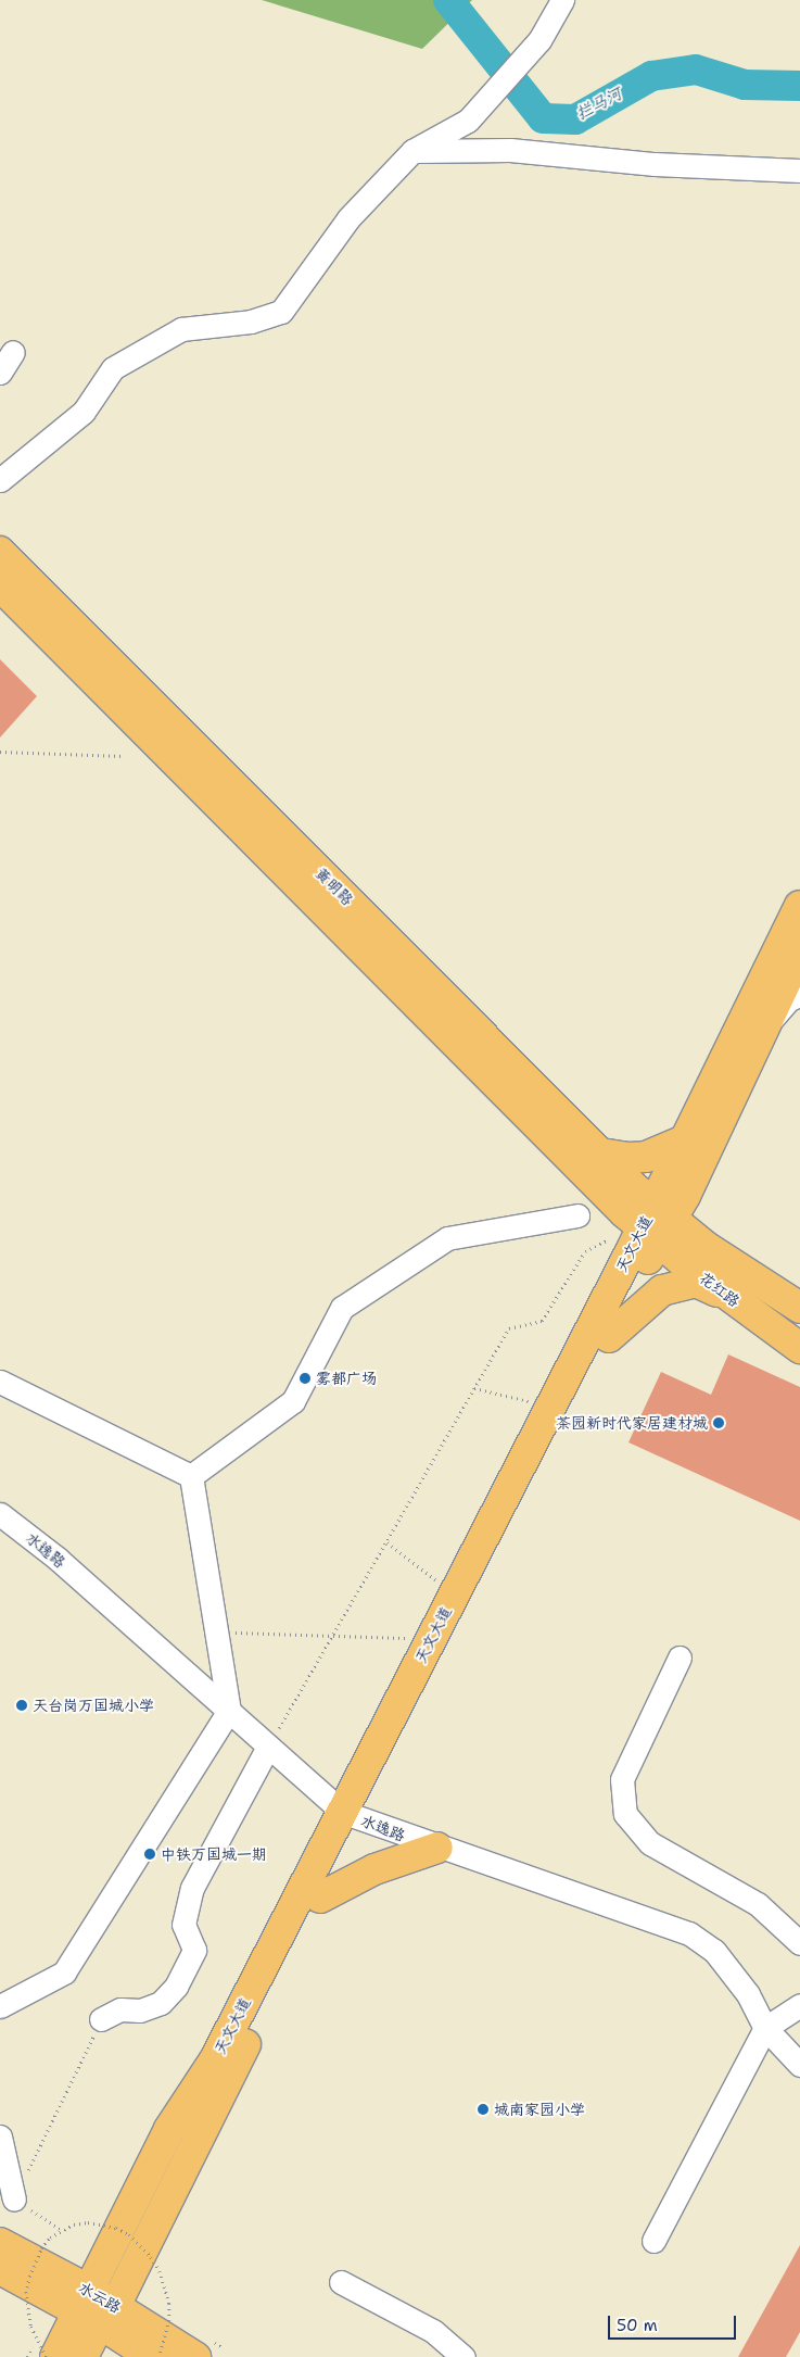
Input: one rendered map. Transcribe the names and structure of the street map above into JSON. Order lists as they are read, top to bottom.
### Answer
{
  "streets": {
    "main road": [
      "黄明路",
      "天文大道",
      "花红路",
      "水云路"
    ],
    "street": ["水逸路"]
  },
  "crossings": [
    ["黄明路", "天文大道"],
    ["黄明路", "花红路"],
    ["天文大道", "花红路"],
    ["天文大道", "水逸路"],
    ["天文大道", "水云路"]
  ],
  "water": ["拦马河"],
  "places": [
    "雾都广场",
    "茶园新时代家居建材城",
    "天台岗万国城小学",
    "中铁万国城一期",
    "城南家园小学"
  ],
  "scale_bar": "50 m"
}
